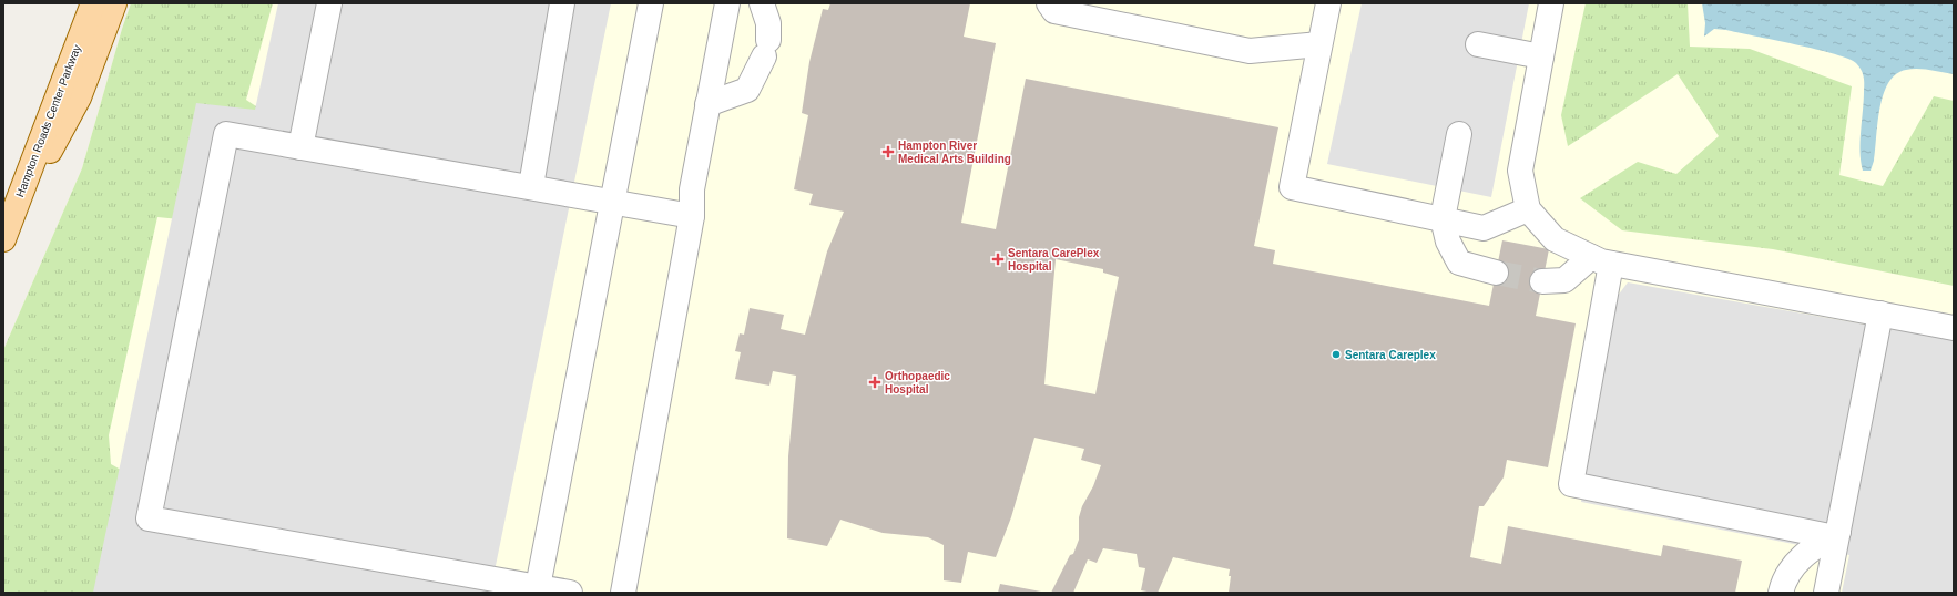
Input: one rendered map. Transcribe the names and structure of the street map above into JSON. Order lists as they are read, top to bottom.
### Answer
{
  "streets": {
    "main road": ["Hampton Roads Center Parkway"]
  },
  "places": {
    "health": ["Hampton River Medical Arts Building", "Sentara CarePlex Hospital", "Orthopaedic Hospital"],
    "other": ["Sentara Careplex"]
  }
}
